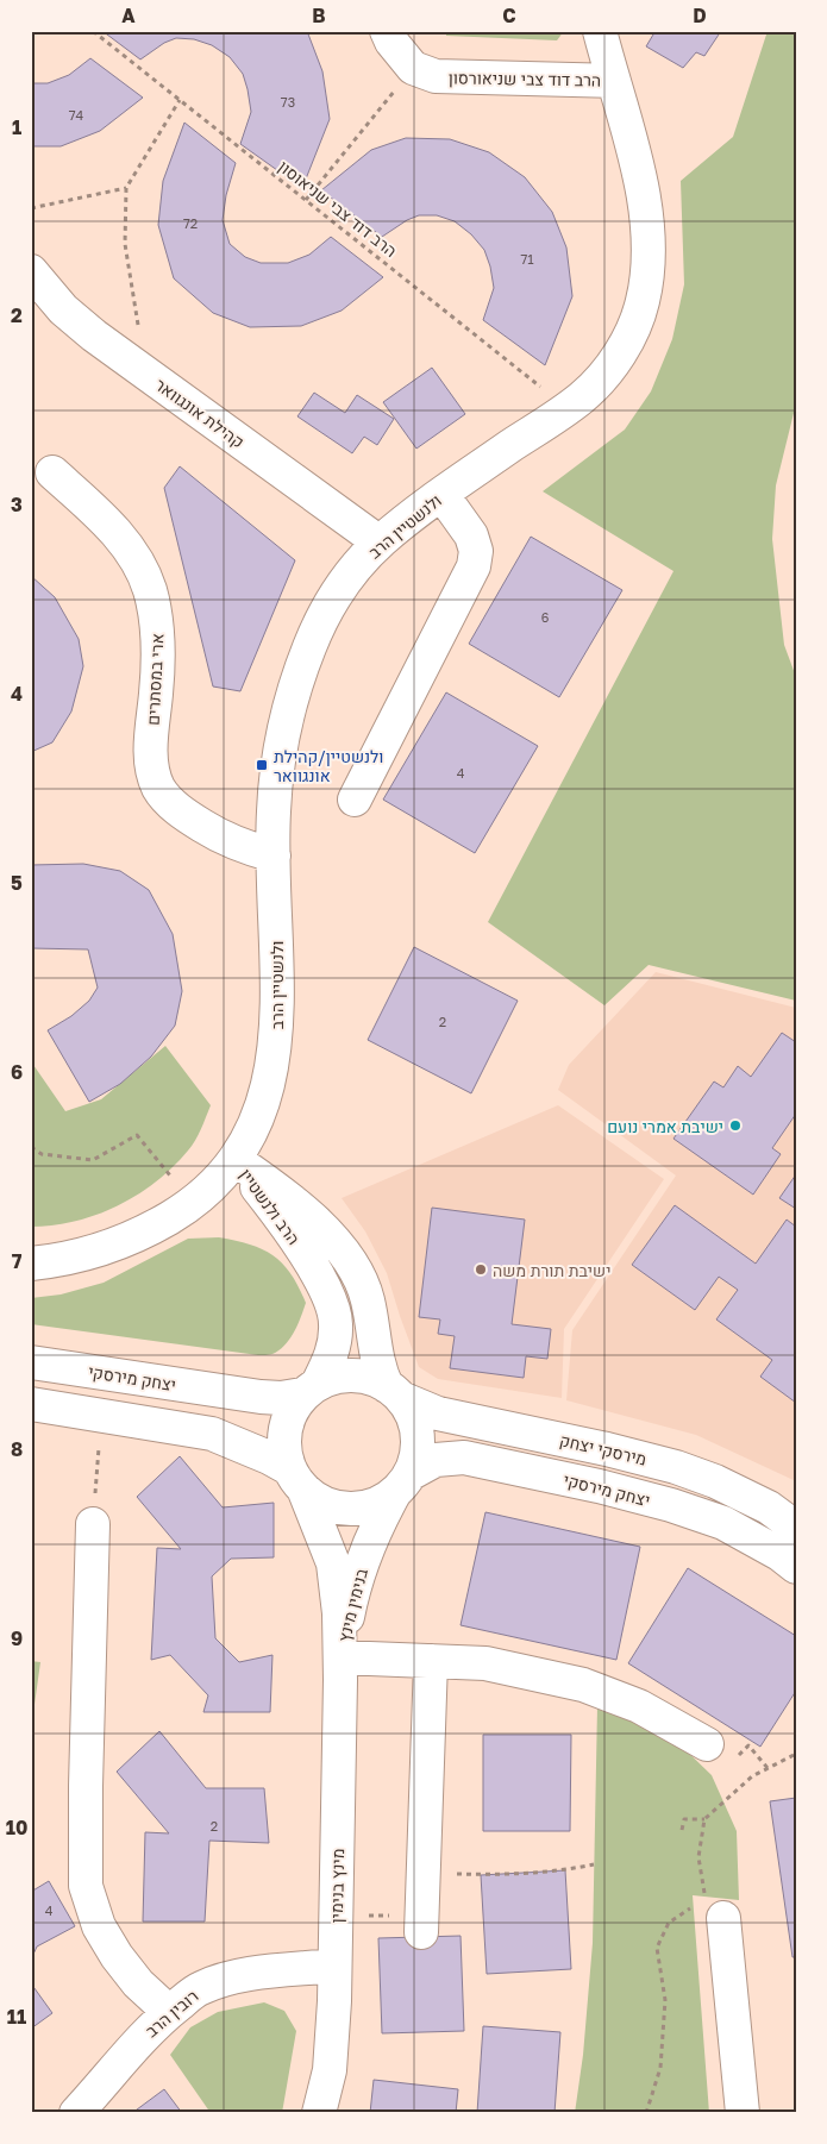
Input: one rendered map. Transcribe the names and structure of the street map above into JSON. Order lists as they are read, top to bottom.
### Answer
{
  "streets": {
    "street": [
      "הרב דוד צבי שניאורסון",
      "קהילת אונגוואר",
      "ולנשטיין הרב",
      "ארי במסתרים",
      "הרב ולנשטיין",
      "יצחק מירסקי",
      "מירסקי יצחק",
      "בנימין מינץ",
      "מינץ בנימין",
      "רובין הרב"
    ],
    "path": ["הרב דוד צבי שניאוסון"]
  },
  "crossings": [
    ["הרב דוד צבי שניאורסון", "ולנשטיין הרב"],
    ["הרב דוד צבי שניאוסון", "ולנשטיין הרב"],
    ["קהילת אונגוואר", "ולנשטיין הרב"],
    ["ולנשטיין הרב", "ארי במסתרים"],
    ["ולנשטיין הרב", "הרב ולנשטיין"],
    ["הרב ולנשטיין", "יצחק מירסקי"],
    ["הרב ולנשטיין", "מירסקי יצחק"],
    ["הרב ולנשטיין", "בנימין מינץ"],
    ["יצחק מירסקי", "מירסקי יצחק"],
    ["יצחק מירסקי", "בנימין מינץ"],
    ["מירסקי יצחק", "בנימין מינץ"],
    ["בנימין מינץ", "מינץ בנימין"],
    ["מינץ בנימין", "רובין הרב"]
  ],
  "places": {
    "transit": ["ולנשטיין/קהילת אונגוואר"],
    "other": ["ישיבת אמרי נועם", "ישיבת תורת משה"]
  },
  "house_numbers": [
    "73",
    "74",
    "72",
    "71",
    "6",
    "4",
    "2",
    "2",
    "4"
  ],
  "grid": {
    "columns": [
      "A",
      "B",
      "C",
      "D"
    ],
    "rows": [
      "1",
      "2",
      "3",
      "4",
      "5",
      "6",
      "7",
      "8",
      "9",
      "10",
      "11"
    ]
  }
}
